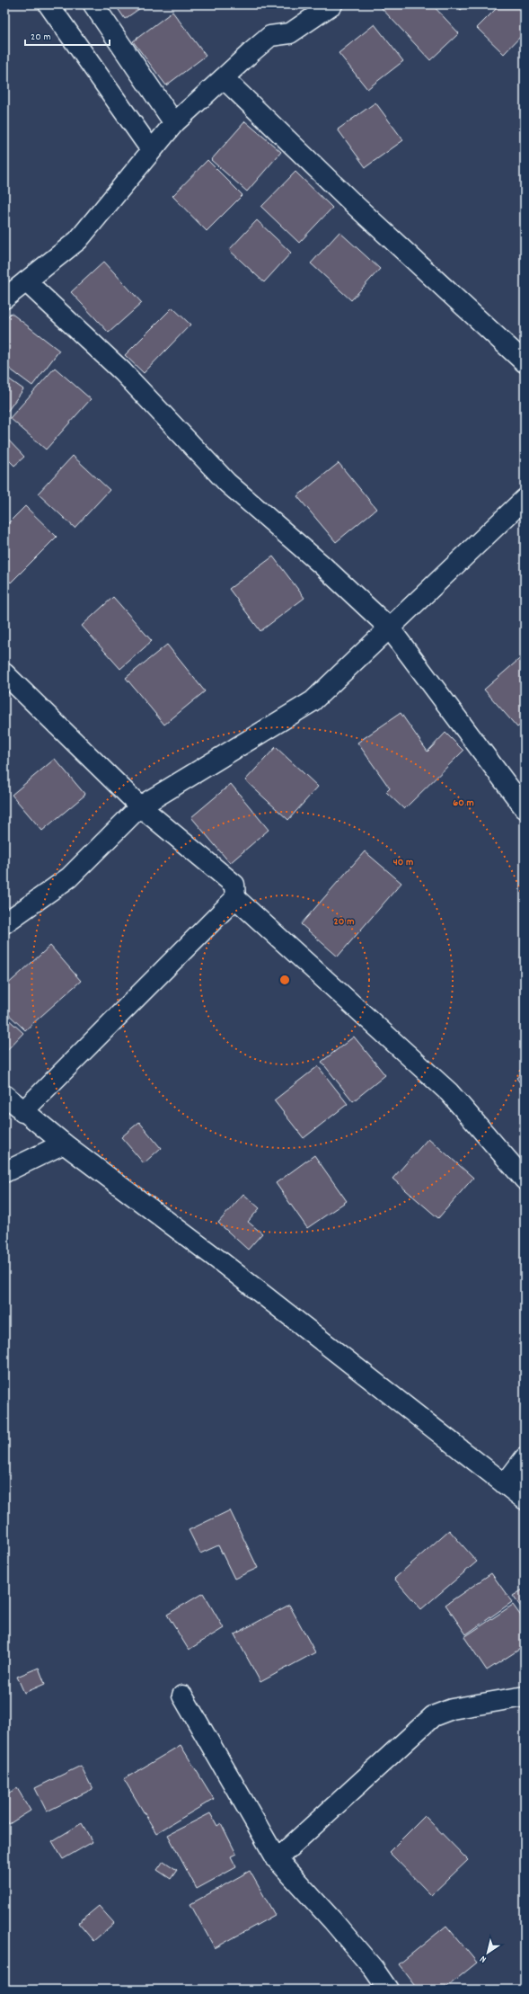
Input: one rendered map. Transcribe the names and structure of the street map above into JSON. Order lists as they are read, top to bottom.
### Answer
{
  "scale_bar": "20 m",
  "north": "bottom left",
  "rings": ["60 m", "40 m", "20 m"]
}
